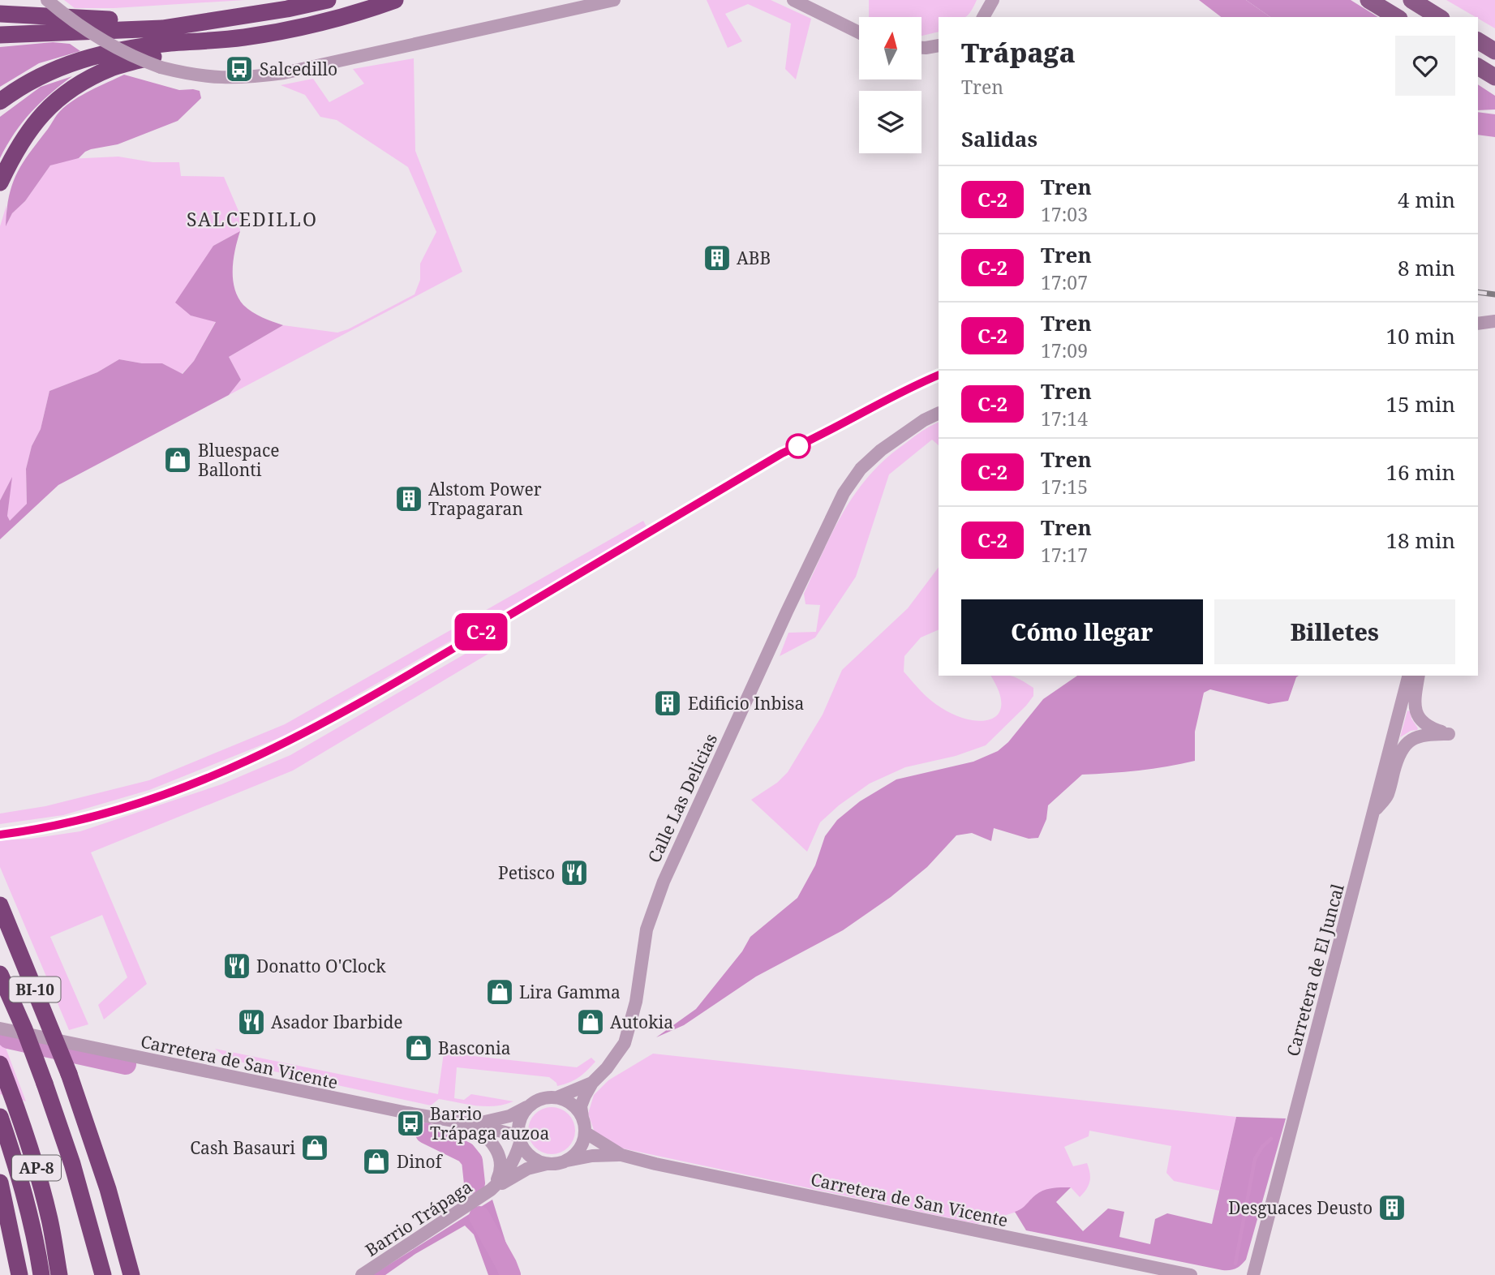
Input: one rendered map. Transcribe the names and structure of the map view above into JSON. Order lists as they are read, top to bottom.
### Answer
{
  "streets": {
    "highway": ["BI-10", "AP-8"],
    "street": [
      "Calle Las Delicias",
      "Carretera de El Juncal",
      "Carretera de San Vicente",
      "Barrio Trápaga"
    ]
  },
  "crossings": [
    ["Calle Las Delicias", "Carretera de San Vicente"],
    ["Calle Las Delicias", "Barrio Trápaga"],
    ["Carretera de San Vicente", "Barrio Trápaga"]
  ],
  "districts": ["SALCEDILLO"],
  "places": {
    "bus stop": ["Salcedillo", "Barrio Trápaga auzoa"],
    "building": [
      "ABB",
      "Alstom Power Trapagaran",
      "Edificio Inbisa",
      "Desguaces Deusto"
    ],
    "shop": [
      "Bluespace Ballonti",
      "Lira Gamma",
      "Autokia",
      "Basconia",
      "Cash Basauri",
      "Dinof"
    ],
    "restaurant": ["Petisco", "Donatto O'Clock", "Asador Ibarbide"]
  },
  "north": "top",
  "page": {
    "on_map": "C-2",
    "heading": [
      ["Trápaga", "Tren"],
      "Salidas"
    ],
    "list": [
      {
        "mark": "C-2",
        "name": "Tren",
        "note": "17:03",
        "value": "4 min"
      },
      {
        "mark": "C-2",
        "name": "Tren",
        "note": "17:07",
        "value": "8 min"
      },
      {
        "mark": "C-2",
        "name": "Tren",
        "note": "17:09",
        "value": "10 min"
      },
      {
        "mark": "C-2",
        "name": "Tren",
        "note": "17:14",
        "value": "15 min"
      },
      {
        "mark": "C-2",
        "name": "Tren",
        "note": "17:15",
        "value": "16 min"
      },
      {
        "mark": "C-2",
        "name": "Tren",
        "note": "17:17",
        "value": "18 min"
      }
    ],
    "buttons": ["Cómo llegar", "Billetes"]
  }
}
